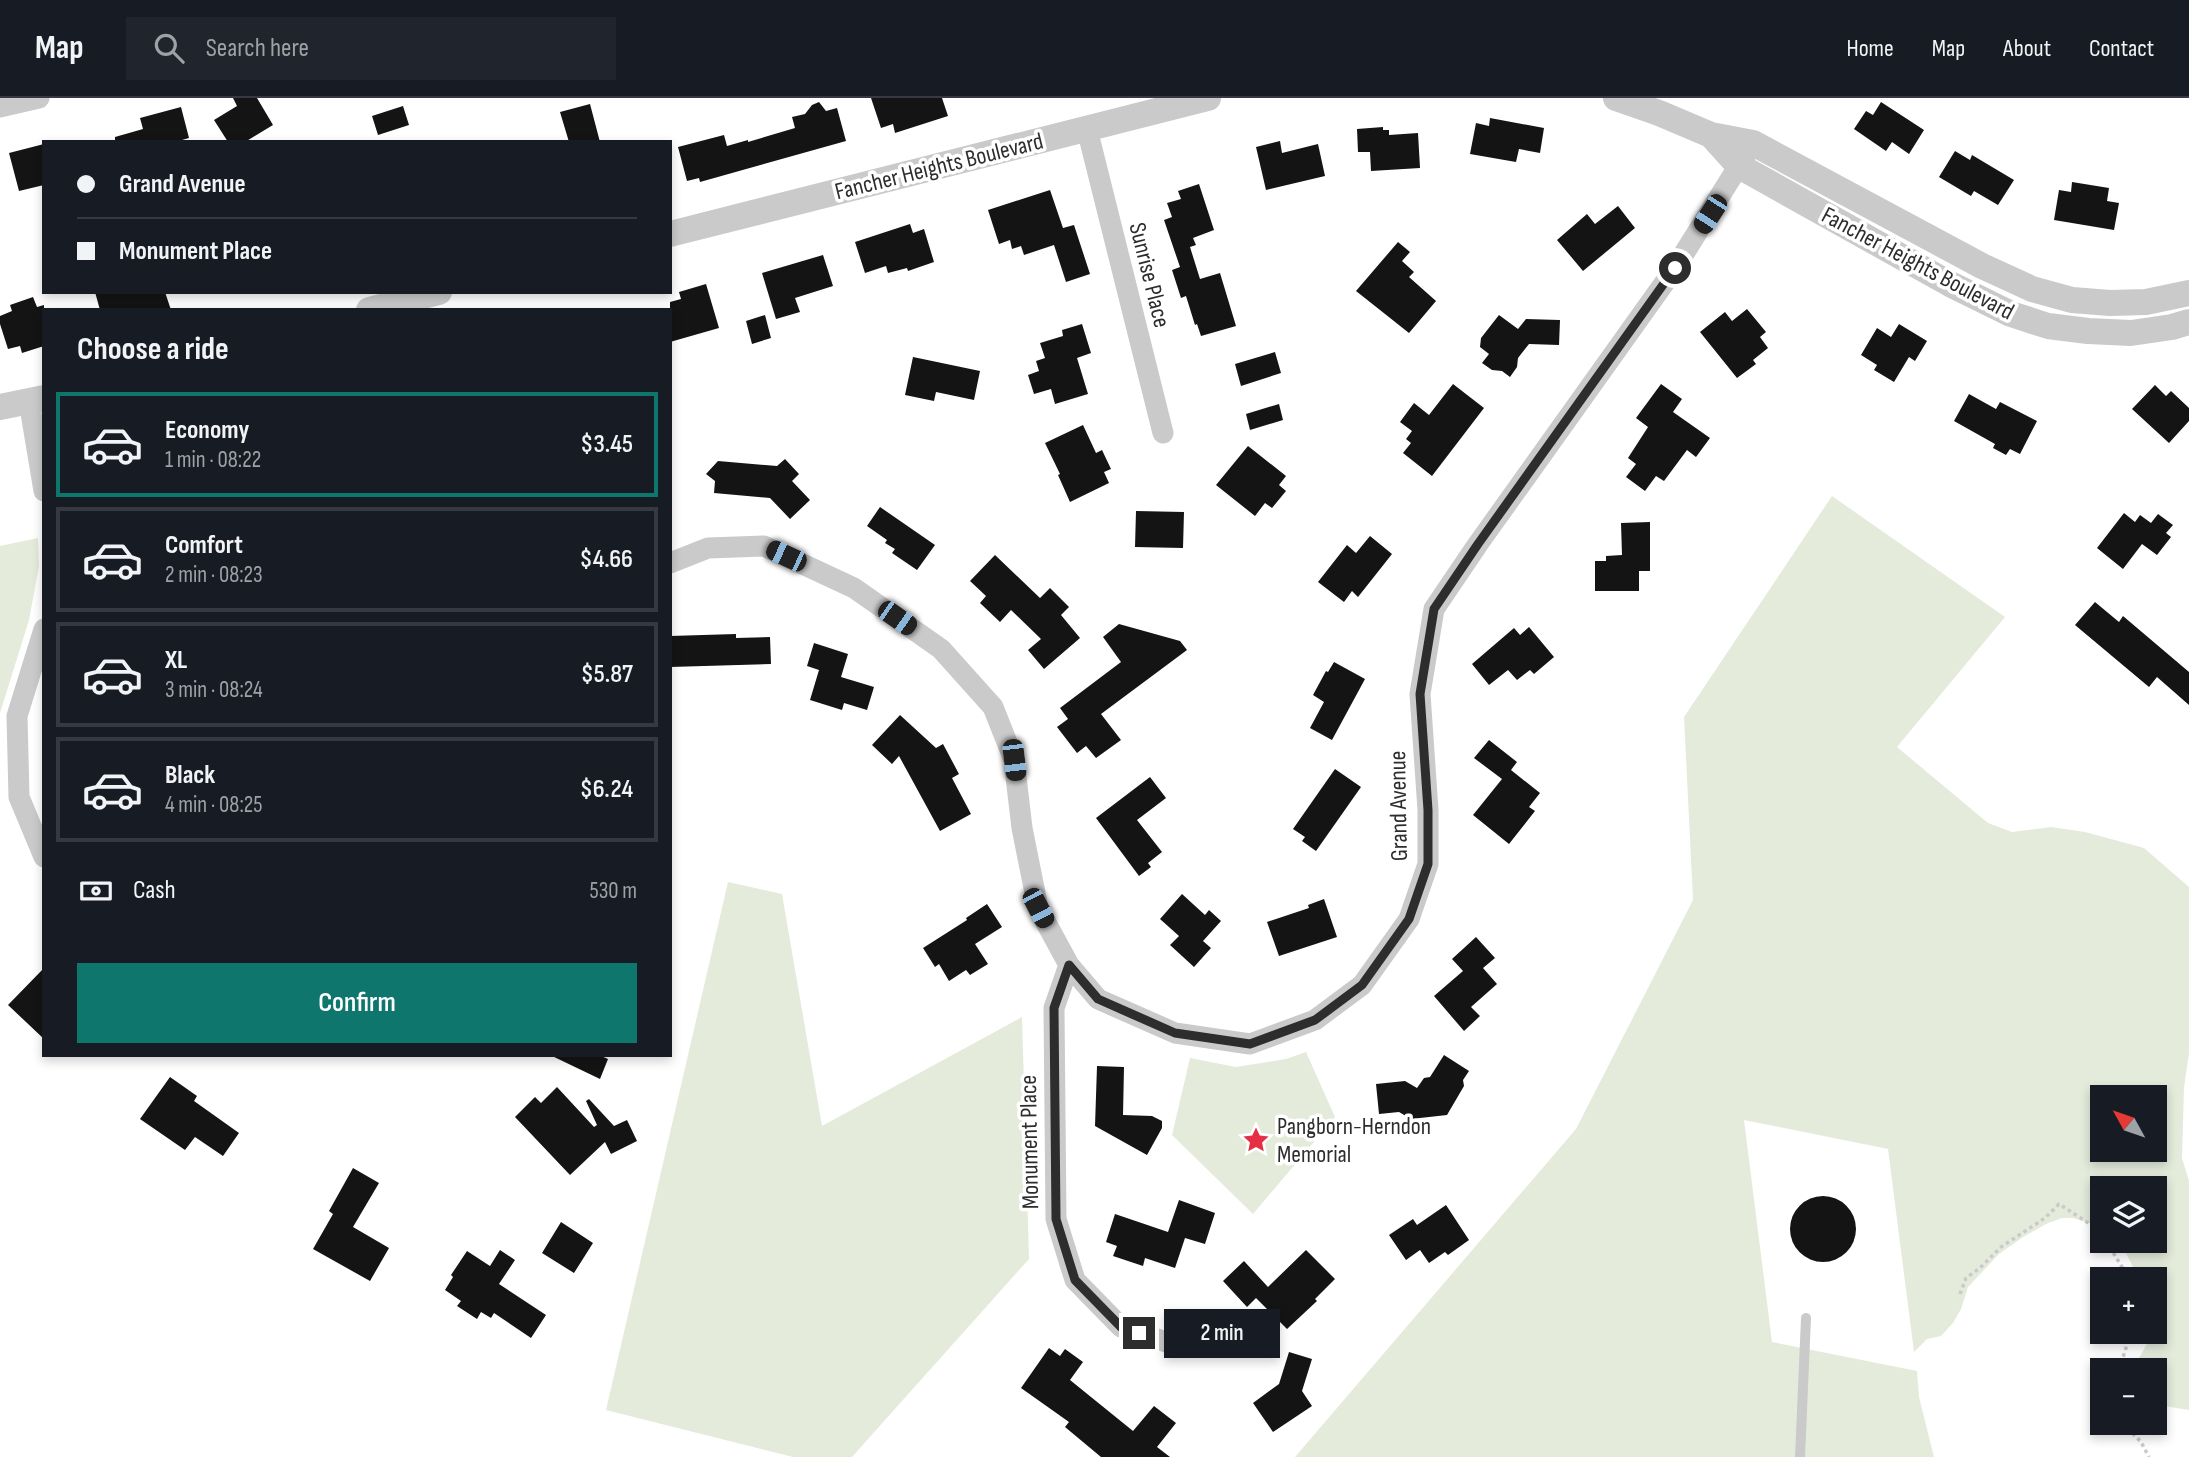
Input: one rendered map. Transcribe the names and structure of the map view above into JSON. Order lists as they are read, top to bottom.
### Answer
{
  "streets": {
    "street": [
      "Fancher Heights Boulevard",
      "Sunrise Place",
      "Grand Avenue",
      "Monument Place"
    ]
  },
  "crossings": [
    ["Fancher Heights Boulevard", "Sunrise Place"],
    ["Fancher Heights Boulevard", "Grand Avenue"],
    ["Grand Avenue", "Monument Place"]
  ],
  "places": {
    "place": ["Pangborn-Herndon Memorial"]
  },
  "north": "top left",
  "page": {
    "header": "Map",
    "search": "Search here",
    "nav": [
      "Home",
      "Map",
      "About",
      "Contact"
    ],
    "banner": ["Grand Avenue", "Monument Place"],
    "heading": "Choose a ride",
    "list": [
      {
        "name": "Economy",
        "note": "1 min · 08:22",
        "value": "$3.45"
      },
      {
        "name": "Comfort",
        "note": "2 min · 08:23",
        "value": "$4.66"
      },
      {
        "name": "XL",
        "note": "3 min · 08:24",
        "value": "$5.87"
      },
      {
        "name": "Black",
        "note": "4 min · 08:25",
        "value": "$6.24"
      }
    ],
    "pay": ["Cash", "530 m"],
    "buttons": "Confirm",
    "map_buttons": ["+", "−"],
    "bubble": "2 min"
  }
}
